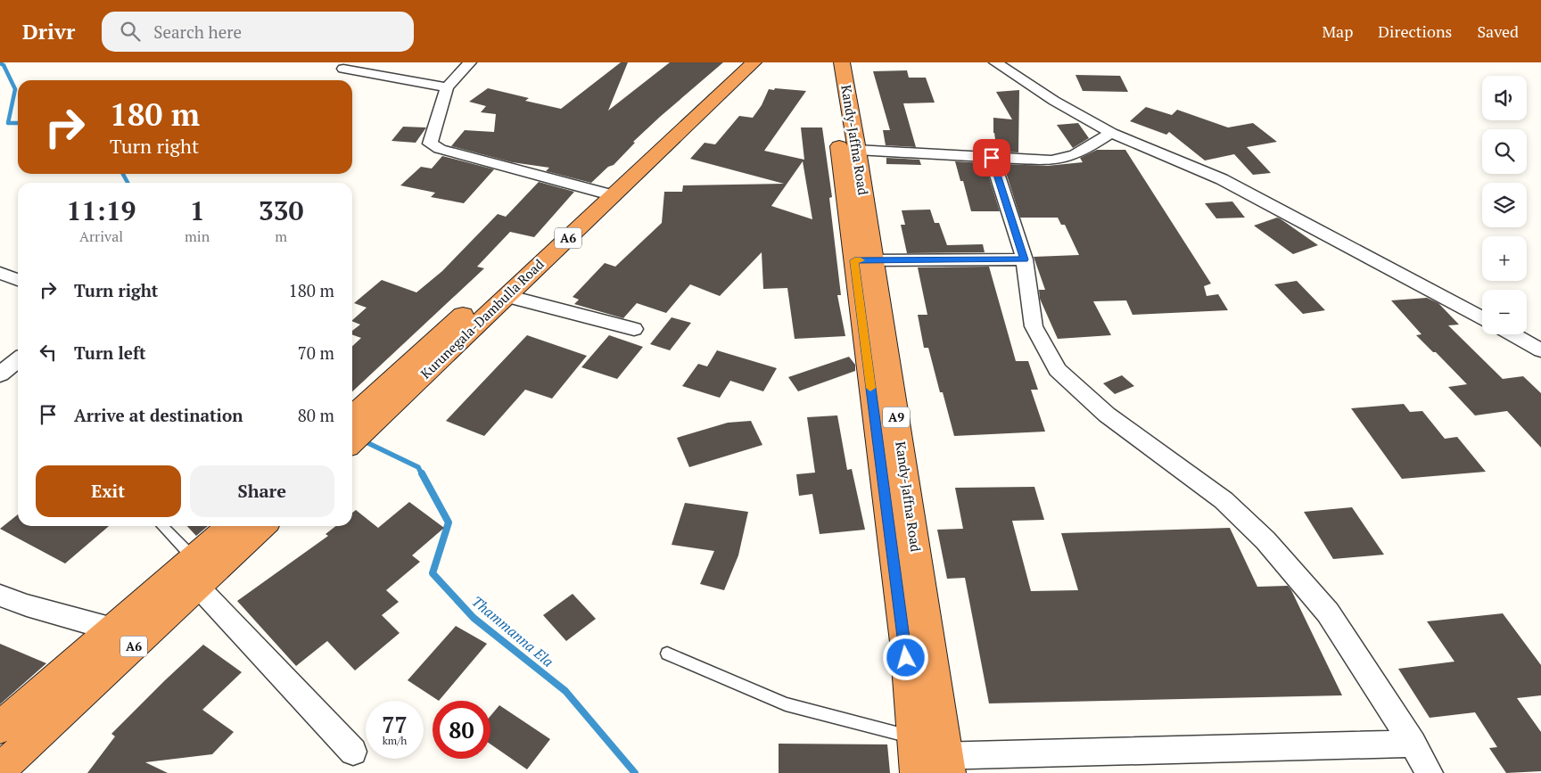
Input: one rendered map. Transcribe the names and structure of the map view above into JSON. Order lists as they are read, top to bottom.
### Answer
{
  "streets": {
    "highway": [
      "Kandy-Jaffna Road",
      "A6",
      "Kurunegala-Dambulla Road",
      "A9"
    ]
  },
  "water": ["Thammanna Ela"],
  "page": {
    "header": "Drivr",
    "search": "Search here",
    "nav": ["Map", "Directions", "Saved"],
    "map_buttons": ["+", "−"],
    "turn": ["180 m", "Turn right"],
    "eta": [
      "11:19",
      "Arrival",
      "1",
      "min",
      "330",
      "m"
    ],
    "list": [
      {
        "name": "Turn right",
        "value": "180 m"
      },
      {
        "name": "Turn left",
        "value": "70 m"
      },
      {
        "name": "Arrive at destination",
        "value": "80 m"
      }
    ],
    "buttons": ["Exit", "Share"],
    "speed": "77 km/h",
    "limit": "80"
  }
}
